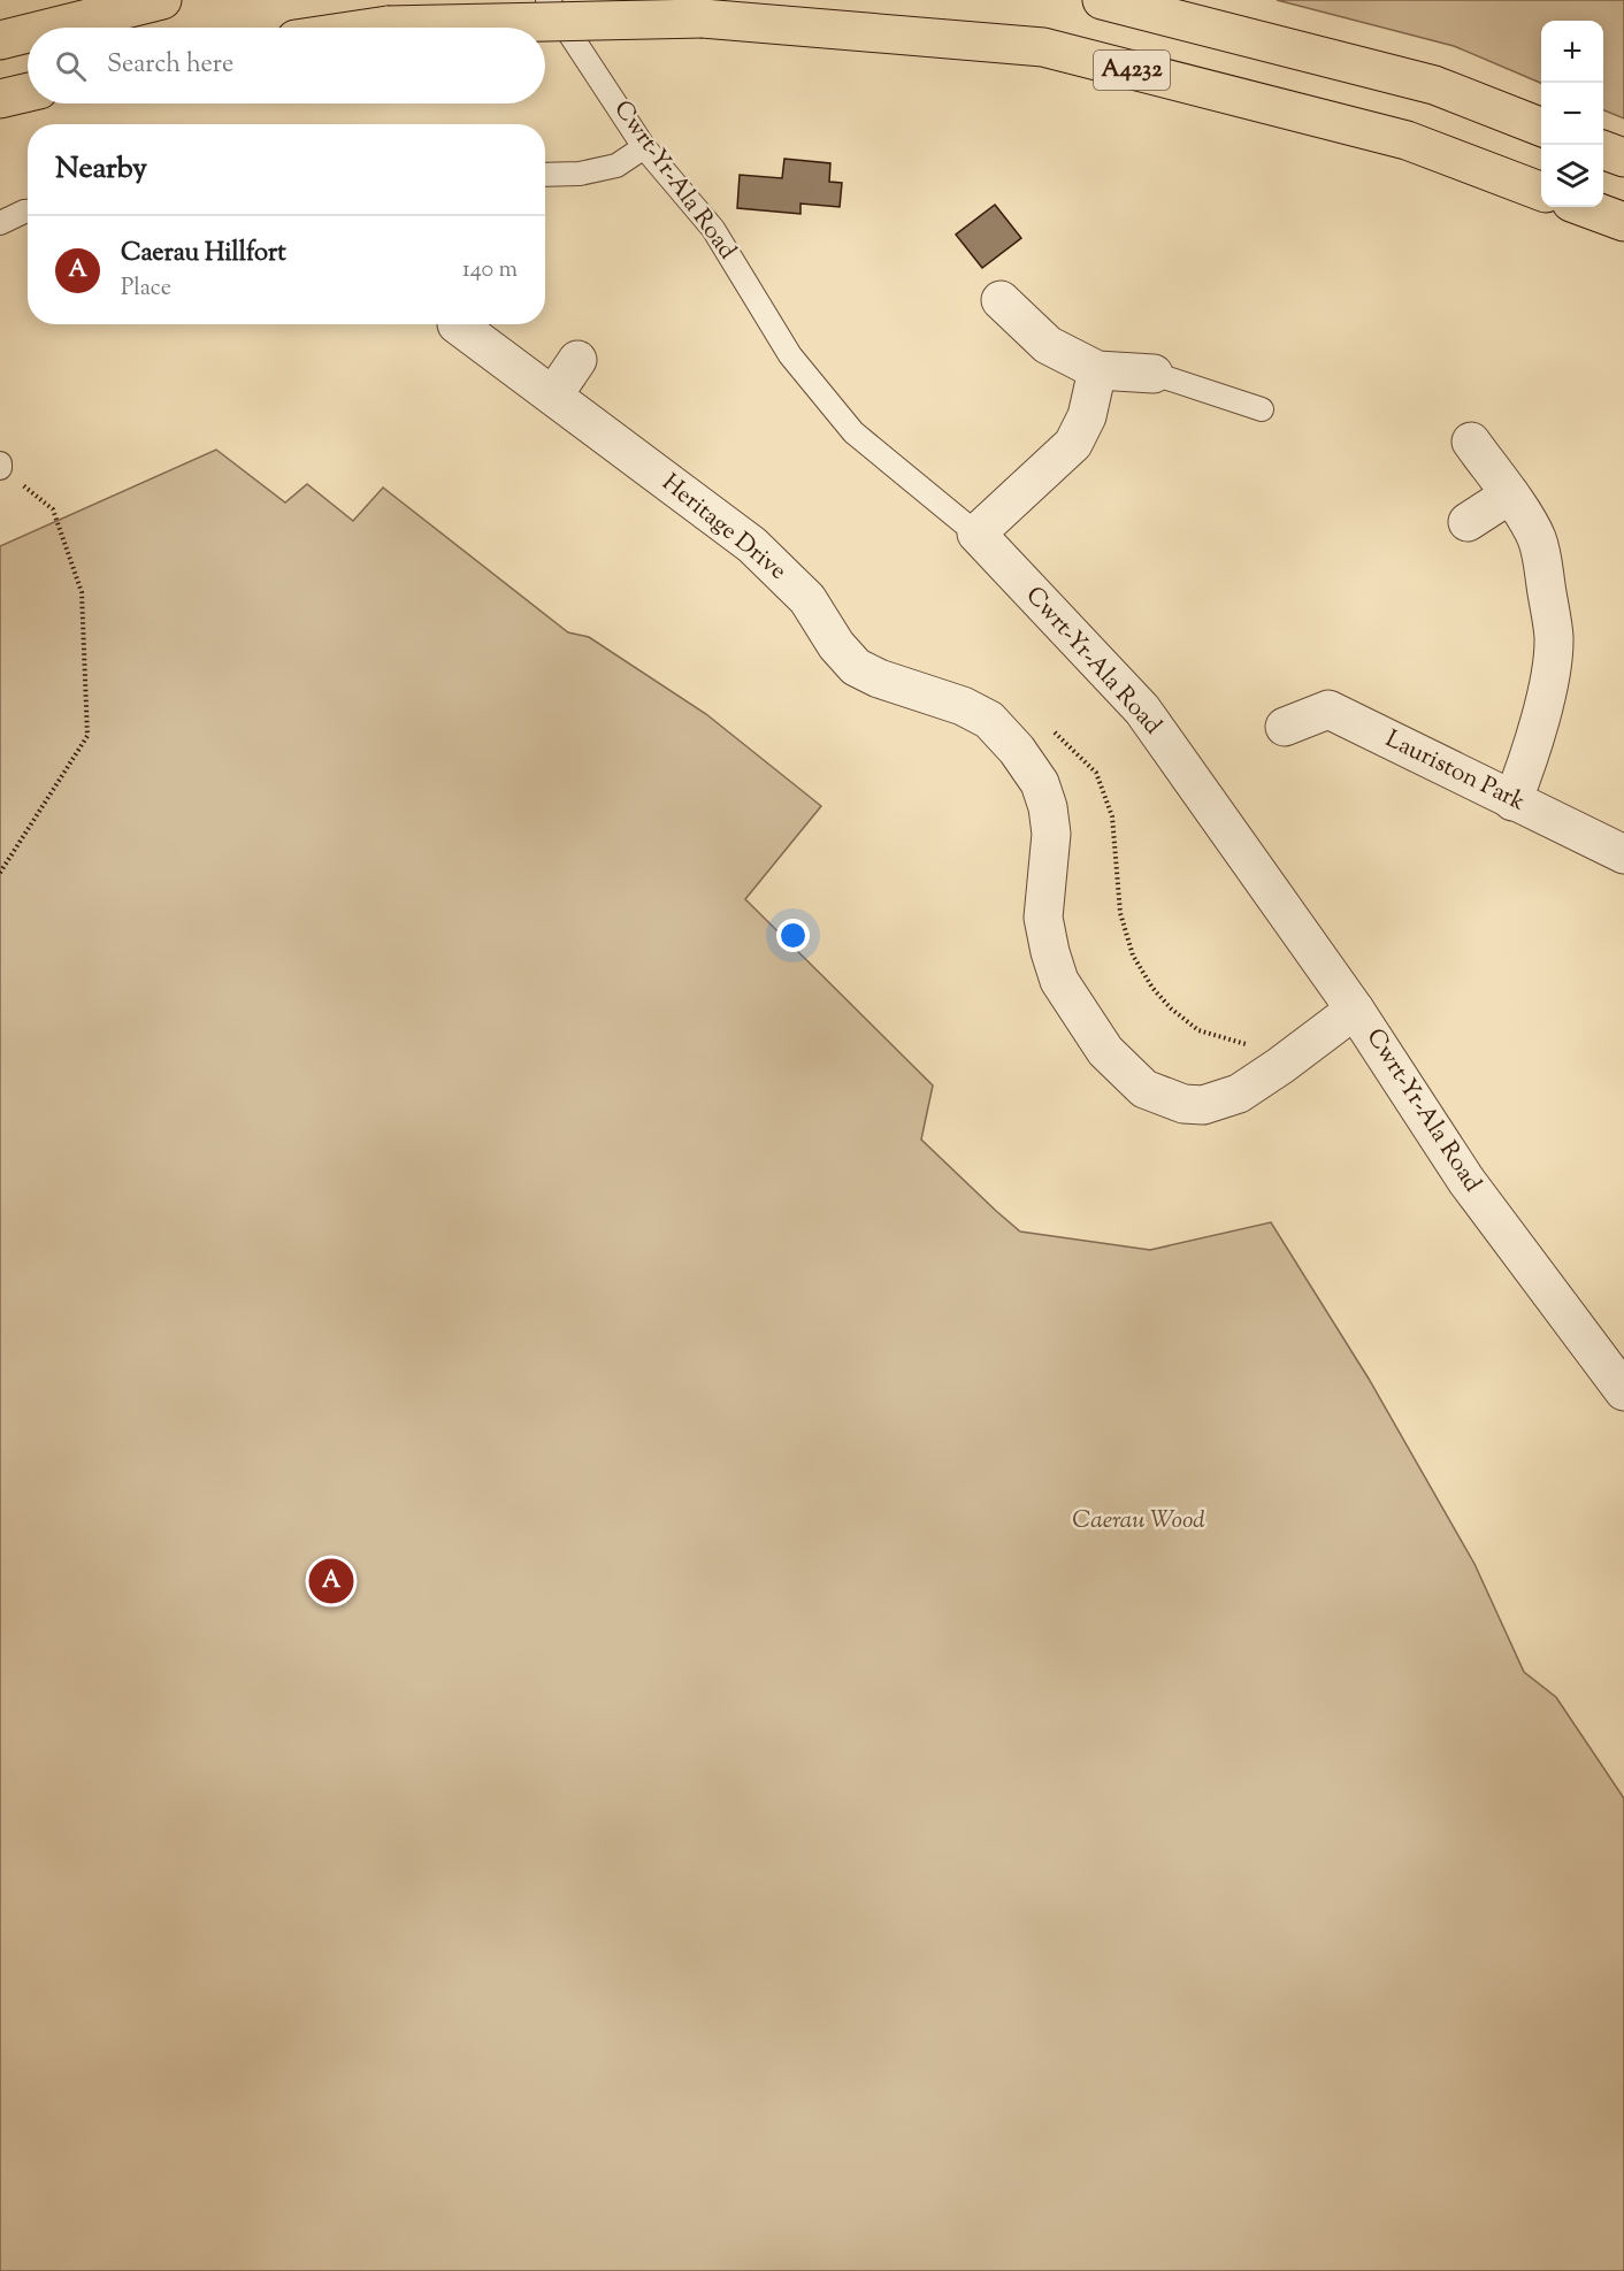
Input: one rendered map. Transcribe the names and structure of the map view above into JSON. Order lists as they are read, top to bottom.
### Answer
{
  "streets": {
    "main road": ["A4232"],
    "street": ["Cwrt-Yr-Ala Road", "Heritage Drive", "Lauriston Park"]
  },
  "crossings": [
    ["Cwrt-Yr-Ala Road", "Heritage Drive"]
  ],
  "parks": ["Caerau Wood"],
  "page": {
    "map_buttons": ["+", "−"],
    "search": "Search here",
    "heading": "Nearby",
    "list": [
      {
        "mark": "A",
        "name": "Caerau Hillfort",
        "note": "Place",
        "value": "140 m"
      }
    ],
    "pins": "A"
  }
}
